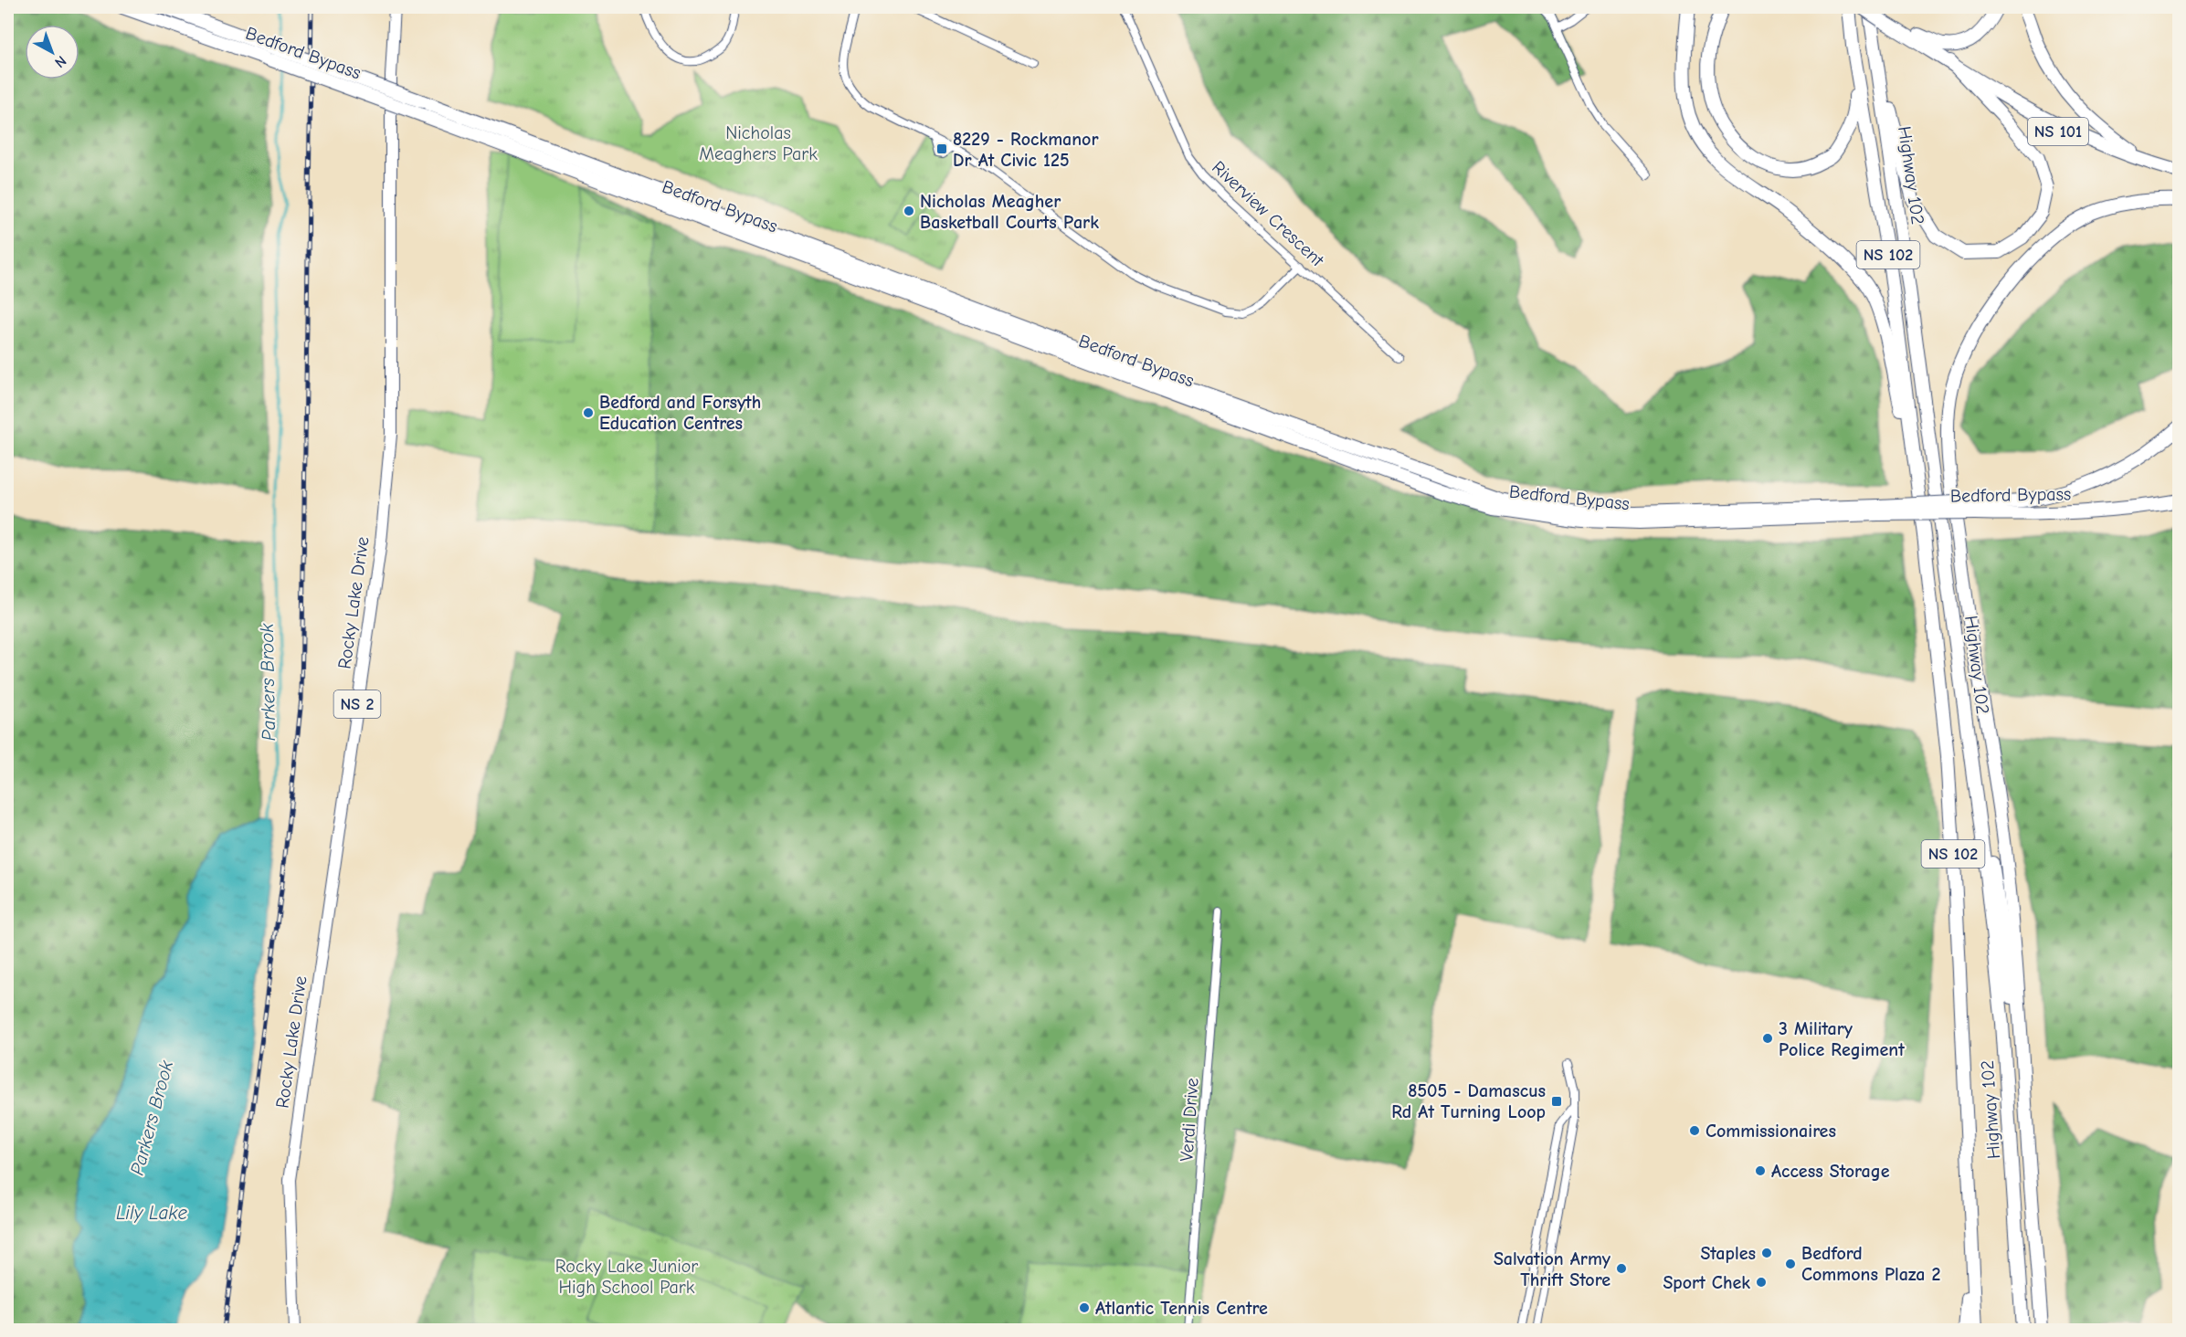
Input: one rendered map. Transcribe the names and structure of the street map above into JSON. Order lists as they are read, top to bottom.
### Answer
{
  "streets": {
    "highway": [
      "Bedford Bypass",
      "NS 101",
      "Highway 102",
      "NS 102"
    ],
    "main road": ["Rocky Lake Drive", "NS 2"],
    "street": ["Riverview Crescent", "Verdi Drive"]
  },
  "water": ["Parkers Brook", "Lily Lake"],
  "parks": ["Nicholas Meaghers Park", "Rocky Lake Junior High School Park"],
  "places": {
    "transit": ["8229 - Rockmanor Dr At Civic 125", "8505 - Damascus Rd At Turning Loop"],
    "other": [
      "Nicholas Meagher Basketball Courts Park",
      "Bedford and Forsyth Education Centres",
      "3 Military Police Regiment",
      "Commissionaires",
      "Access Storage",
      "Staples",
      "Bedford Commons Plaza 2",
      "Salvation Army Thrift Store",
      "Sport Chek",
      "Atlantic Tennis Centre"
    ]
  },
  "north": "bottom right"
}
